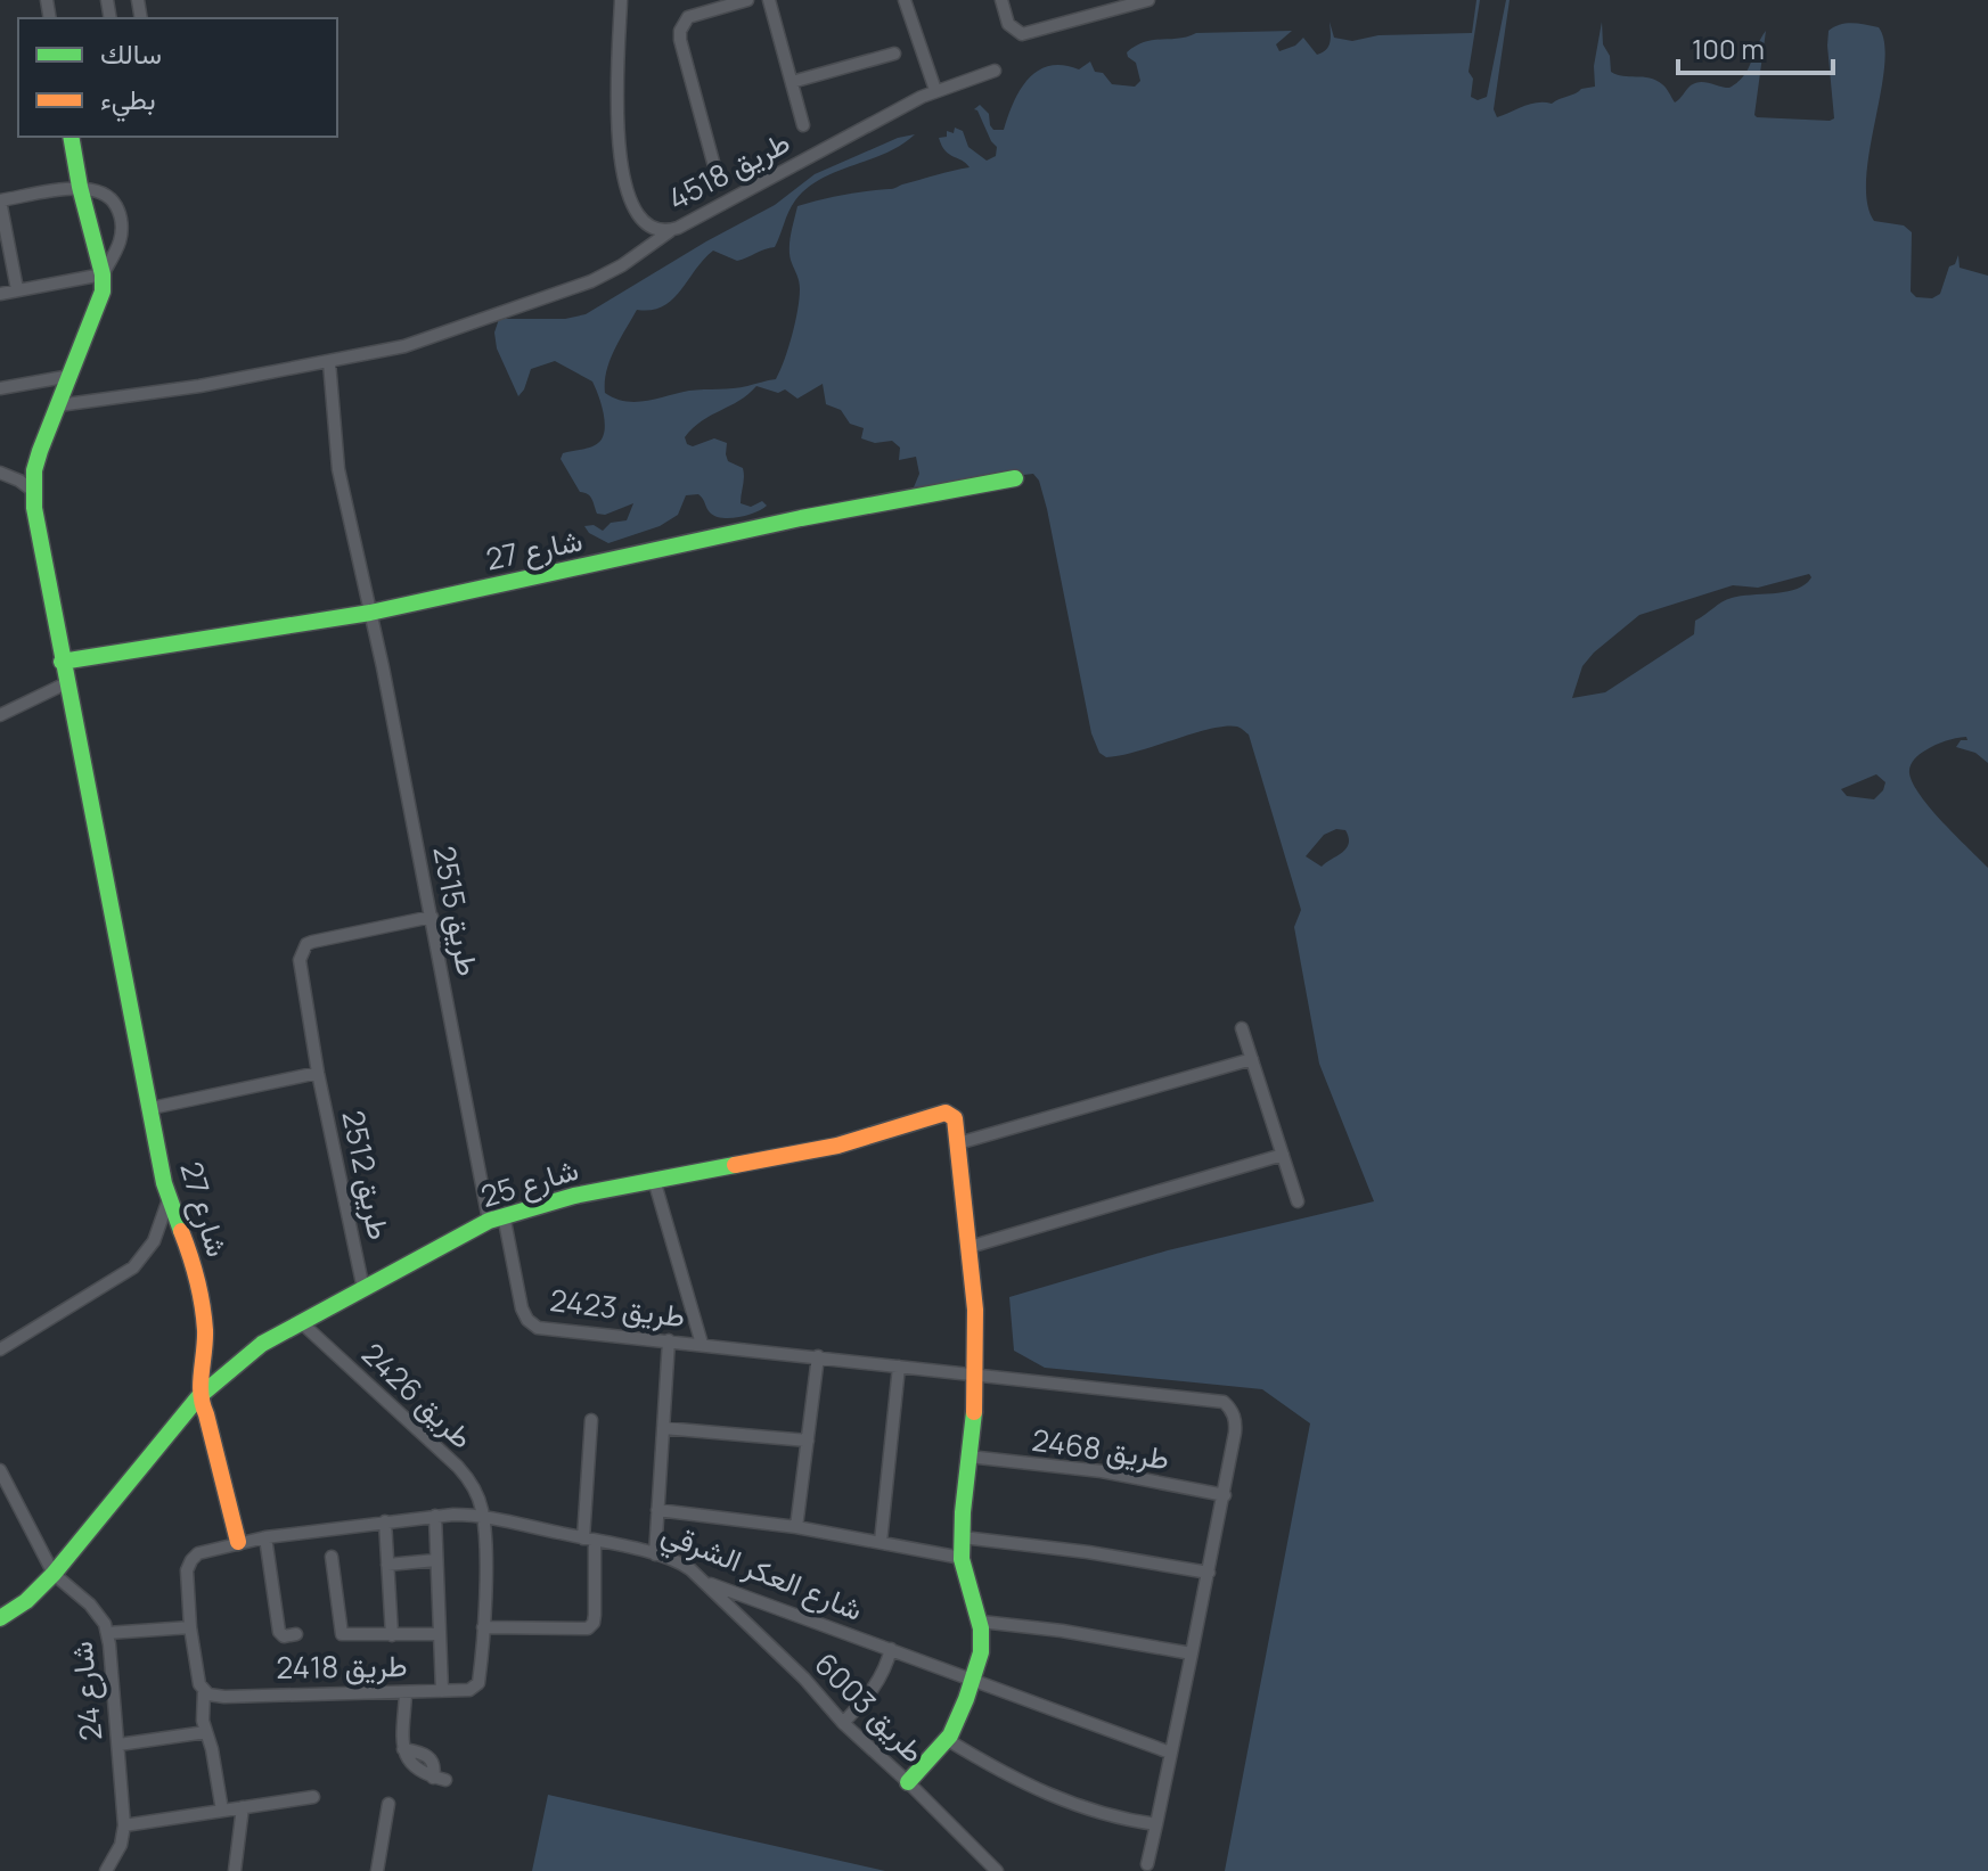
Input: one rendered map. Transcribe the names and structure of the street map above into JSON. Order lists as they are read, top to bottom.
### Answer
{
  "streets": {
    "street": [
      "طريق 4518",
      "شارع 27",
      "طريق 2515",
      "طريق 2512",
      "شارع 25",
      "طريق 2423",
      "طريق 2426",
      "طريق 2468",
      "شارع العكر الشرقي",
      "طريق 2418",
      "شارع 24",
      "طريق 6003"
    ]
  },
  "crossings": [
    ["شارع 27", "طريق 2515"],
    ["شارع 27", "شارع 25"],
    ["طريق 2515", "طريق 2512"],
    ["طريق 2515", "شارع 25"],
    ["طريق 2515", "طريق 2423"],
    ["طريق 2512", "شارع 25"],
    ["شارع 25", "طريق 2423"],
    ["شارع 25", "طريق 2426"],
    ["شارع 25", "شارع 24"],
    ["طريق 2423", "طريق 2468"],
    ["طريق 2426", "شارع العكر الشرقي"],
    ["شارع العكر الشرقي", "طريق 6003"]
  ],
  "legend": ["سالك", "بطيء"],
  "scale_bar": "100 m"
}
